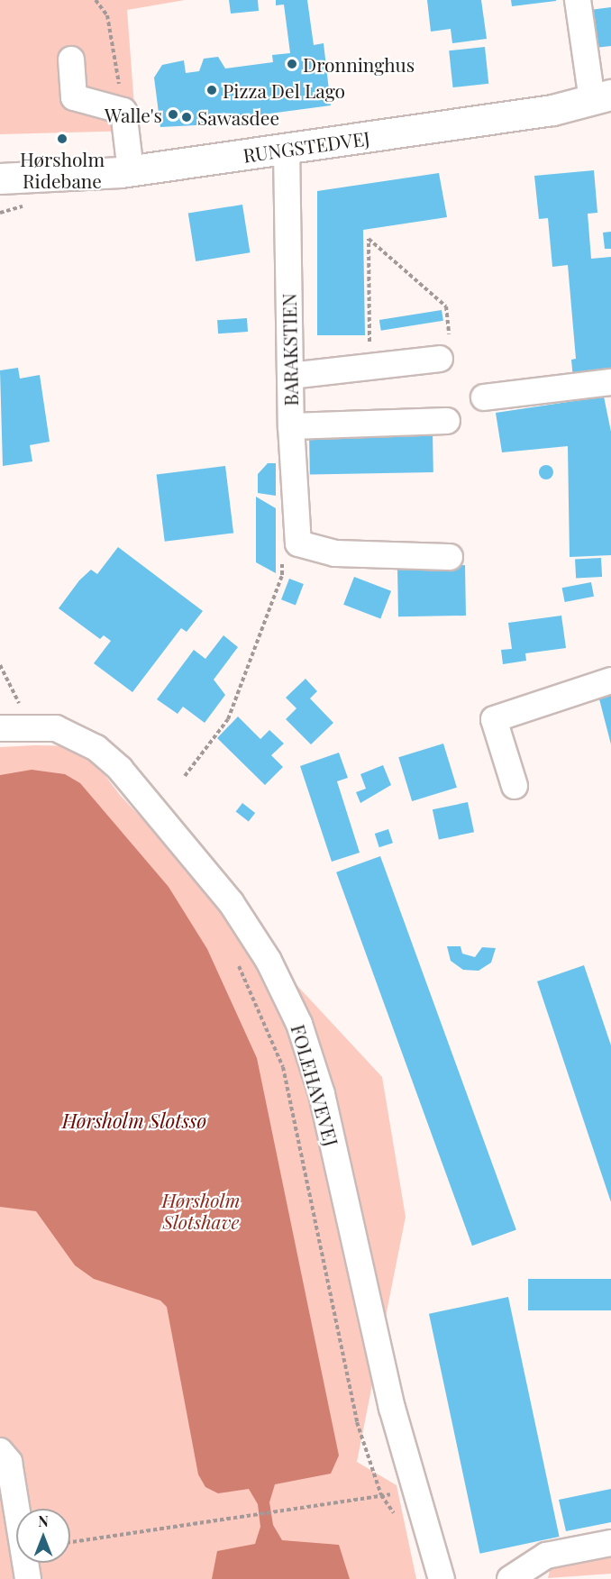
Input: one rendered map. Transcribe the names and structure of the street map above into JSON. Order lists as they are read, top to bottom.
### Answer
{
  "streets": {
    "main road": ["RUNGSTEDVEJ"],
    "street": ["BARAKSTIEN", "FOLEHAVEVEJ"]
  },
  "crossings": [
    ["RUNGSTEDVEJ", "BARAKSTIEN"]
  ],
  "water": ["Hørsholm Slotssø"],
  "parks": ["Hørsholm Slotshave"],
  "places": [
    "Dronninghus",
    "Pizza Del Lago",
    "Walle's",
    "Sawasdee",
    "Hørsholm Ridebane"
  ],
  "north": "top"
}
